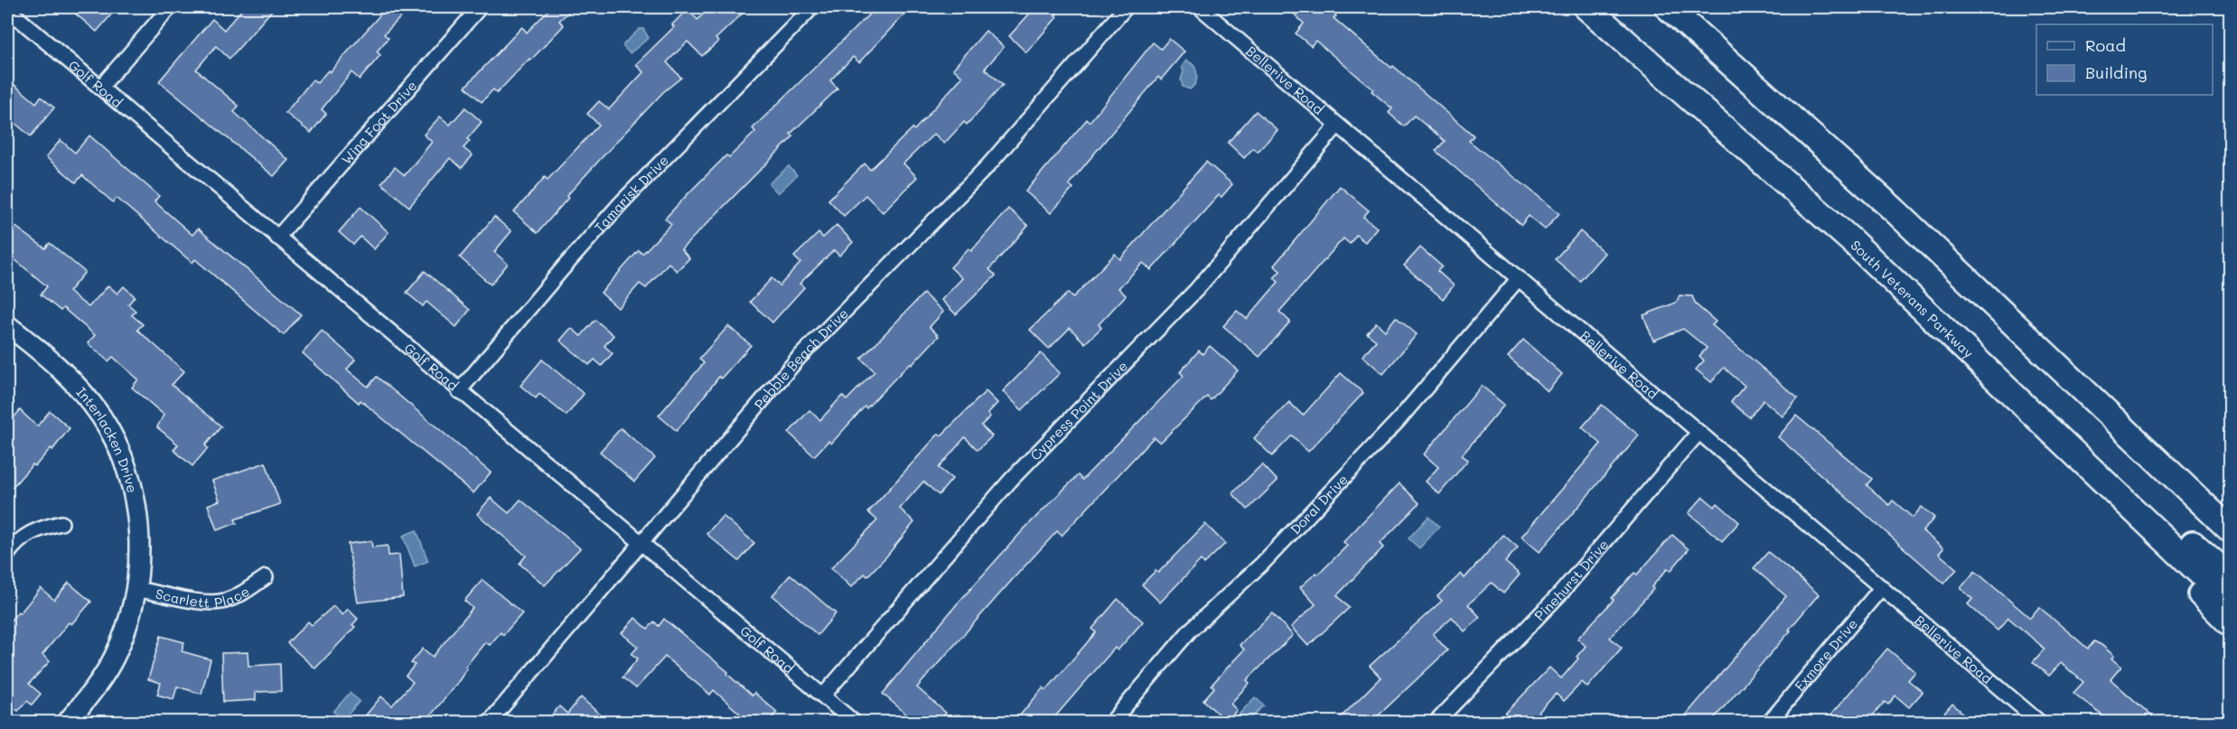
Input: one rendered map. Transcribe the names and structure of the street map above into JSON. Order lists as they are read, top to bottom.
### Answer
{
  "streets": {
    "highway": ["South Veterans Parkway"],
    "street": [
      "Bellerive Road",
      "Golf Road",
      "Wing Foot Drive",
      "Tamarisk Drive",
      "Pebble Beach Drive",
      "Cypress Point Drive",
      "Interlacken Drive",
      "Doral Drive",
      "Pinehurst Drive",
      "Scarlett Place",
      "Exmore Drive"
    ]
  },
  "crossings": [
    ["Bellerive Road", "Cypress Point Drive"],
    ["Bellerive Road", "Doral Drive"],
    ["Bellerive Road", "Pinehurst Drive"],
    ["Bellerive Road", "Exmore Drive"],
    ["Golf Road", "Wing Foot Drive"],
    ["Golf Road", "Tamarisk Drive"],
    ["Golf Road", "Pebble Beach Drive"],
    ["Golf Road", "Cypress Point Drive"],
    ["Interlacken Drive", "Scarlett Place"]
  ],
  "legend": ["Road", "Building"]
}
